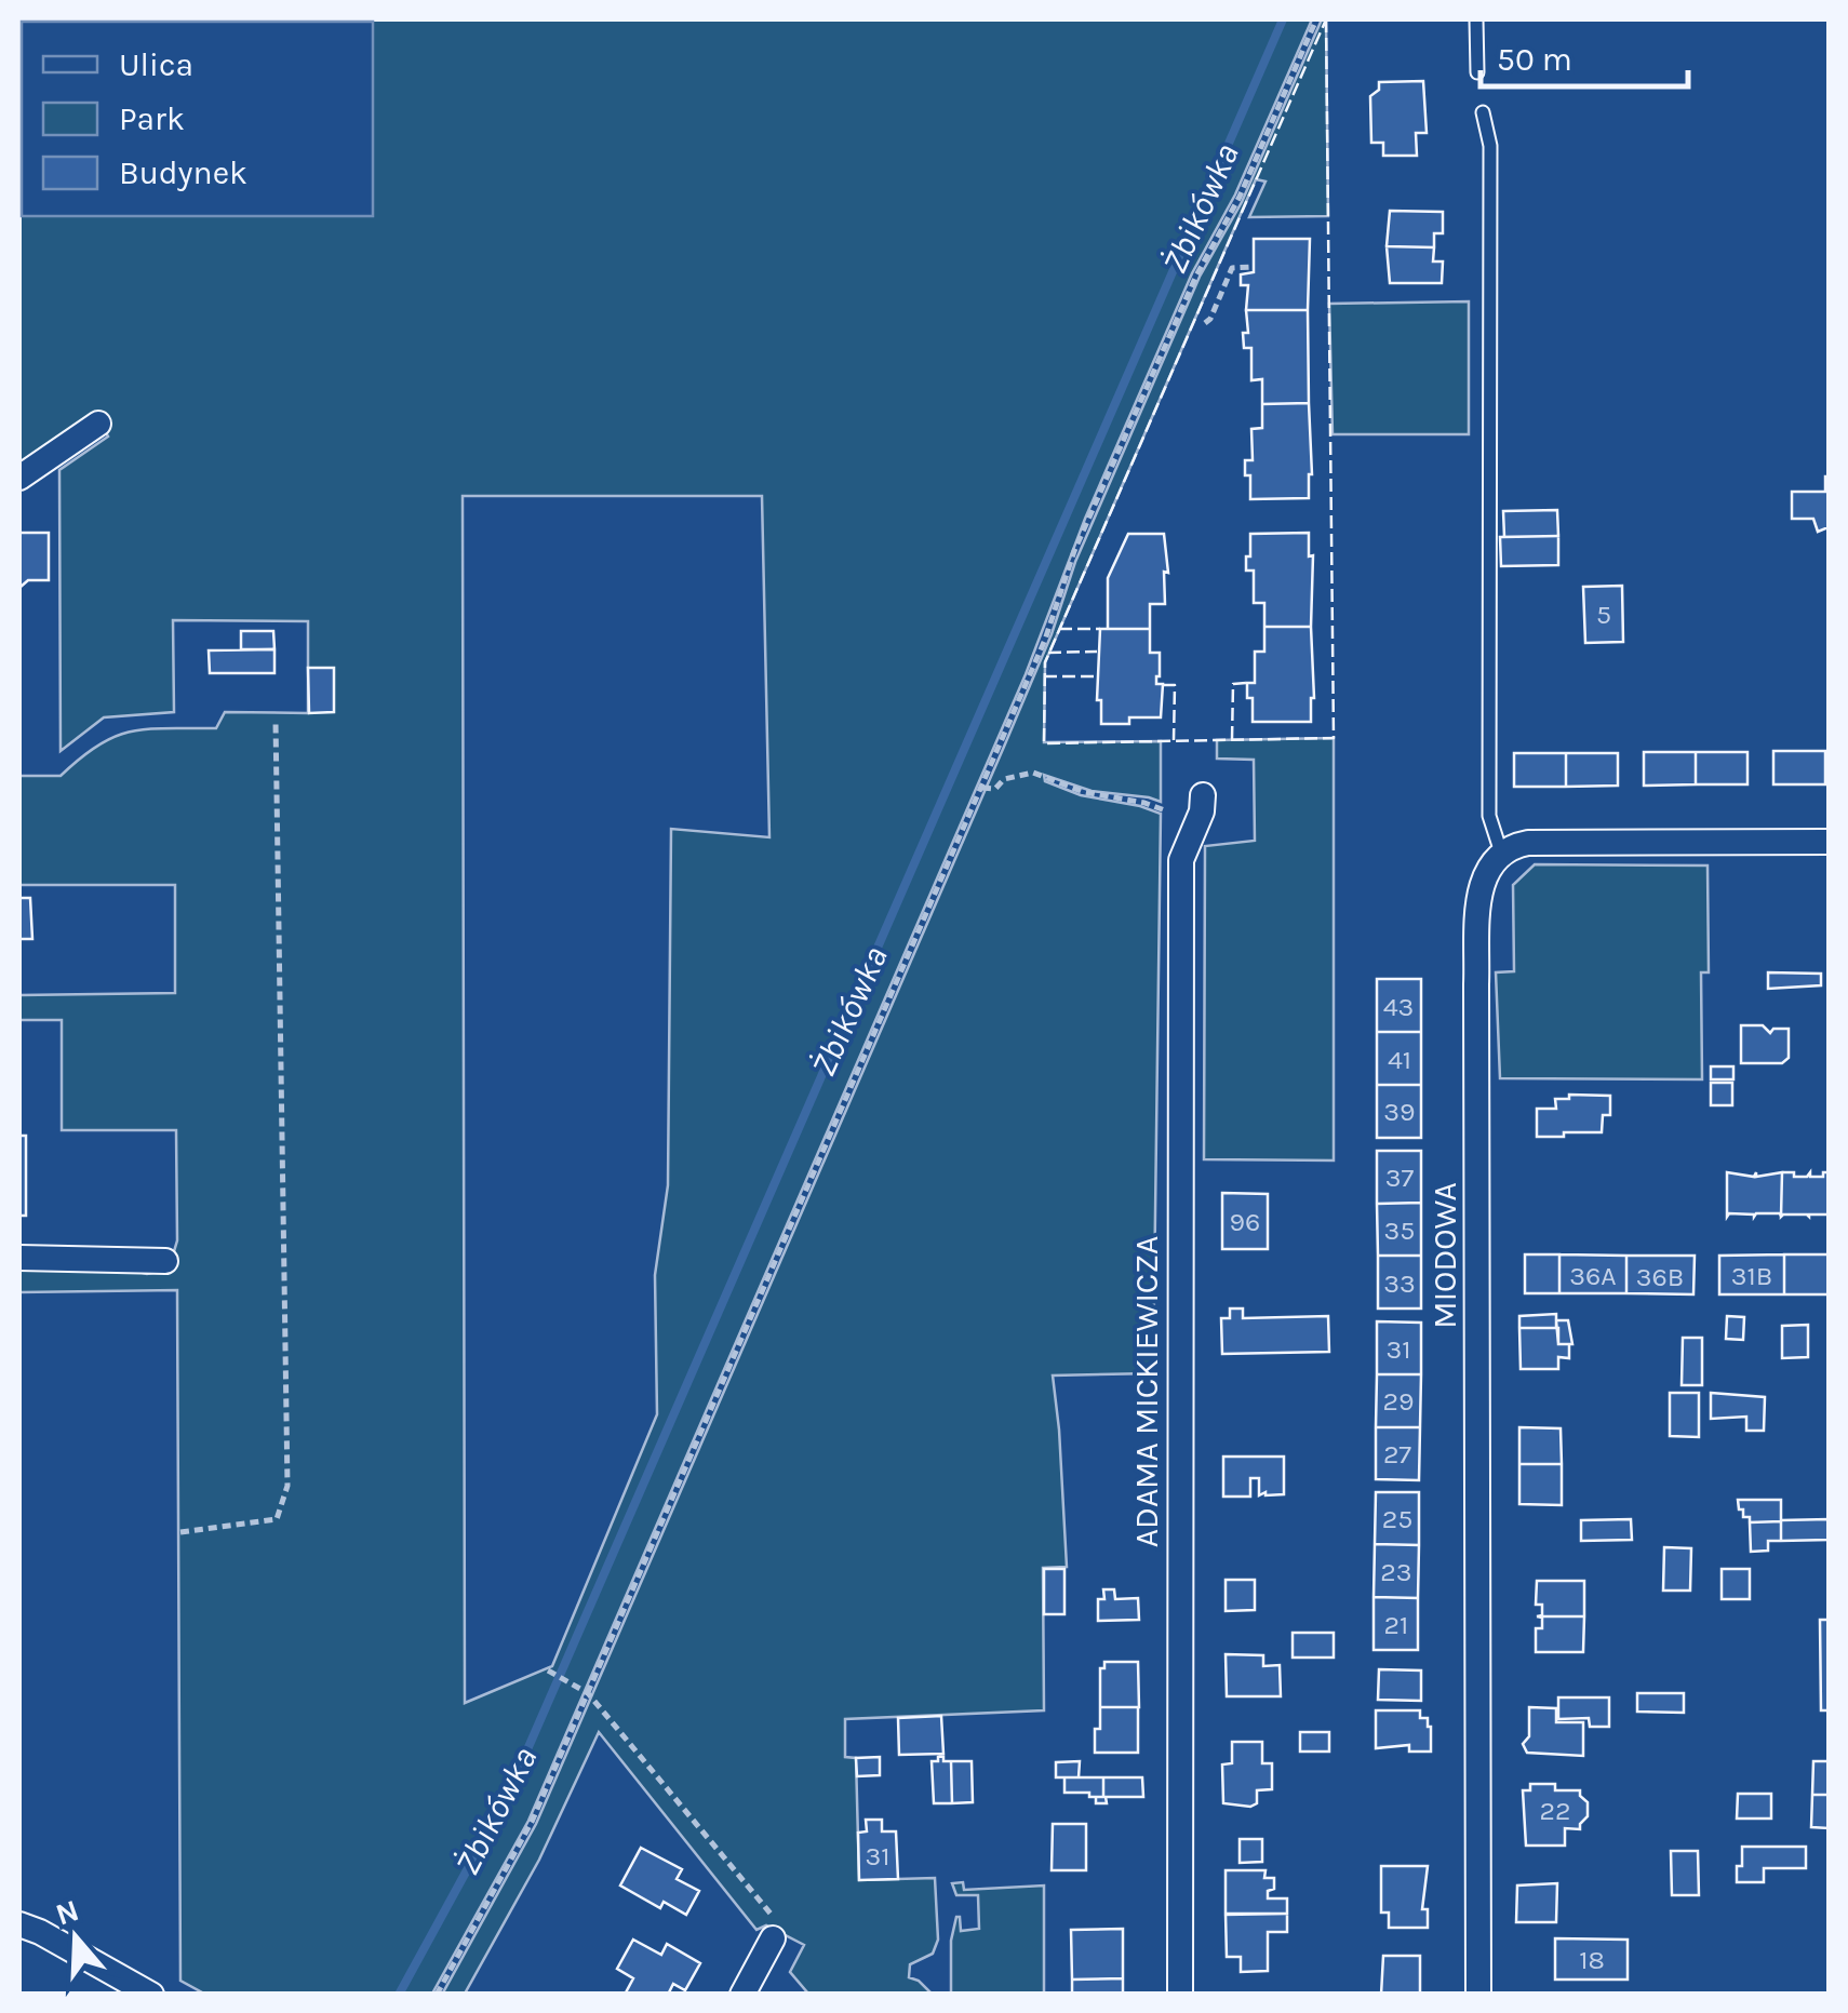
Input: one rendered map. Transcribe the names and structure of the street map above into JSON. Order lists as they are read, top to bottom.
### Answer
{
  "streets": {
    "street": ["MIODOWA", "ADAMA MICKIEWICZA"]
  },
  "water": ["Żbikówka"],
  "house_numbers": [
    "5",
    "43",
    "41",
    "39",
    "37",
    "96",
    "35",
    "36A",
    "31B",
    "36B",
    "33",
    "31",
    "29",
    "27",
    "25",
    "23",
    "21",
    "22",
    "31",
    "18"
  ],
  "legend": ["Ulica", "Park", "Budynek"],
  "scale_bar": "50 m",
  "north": "top"
}
